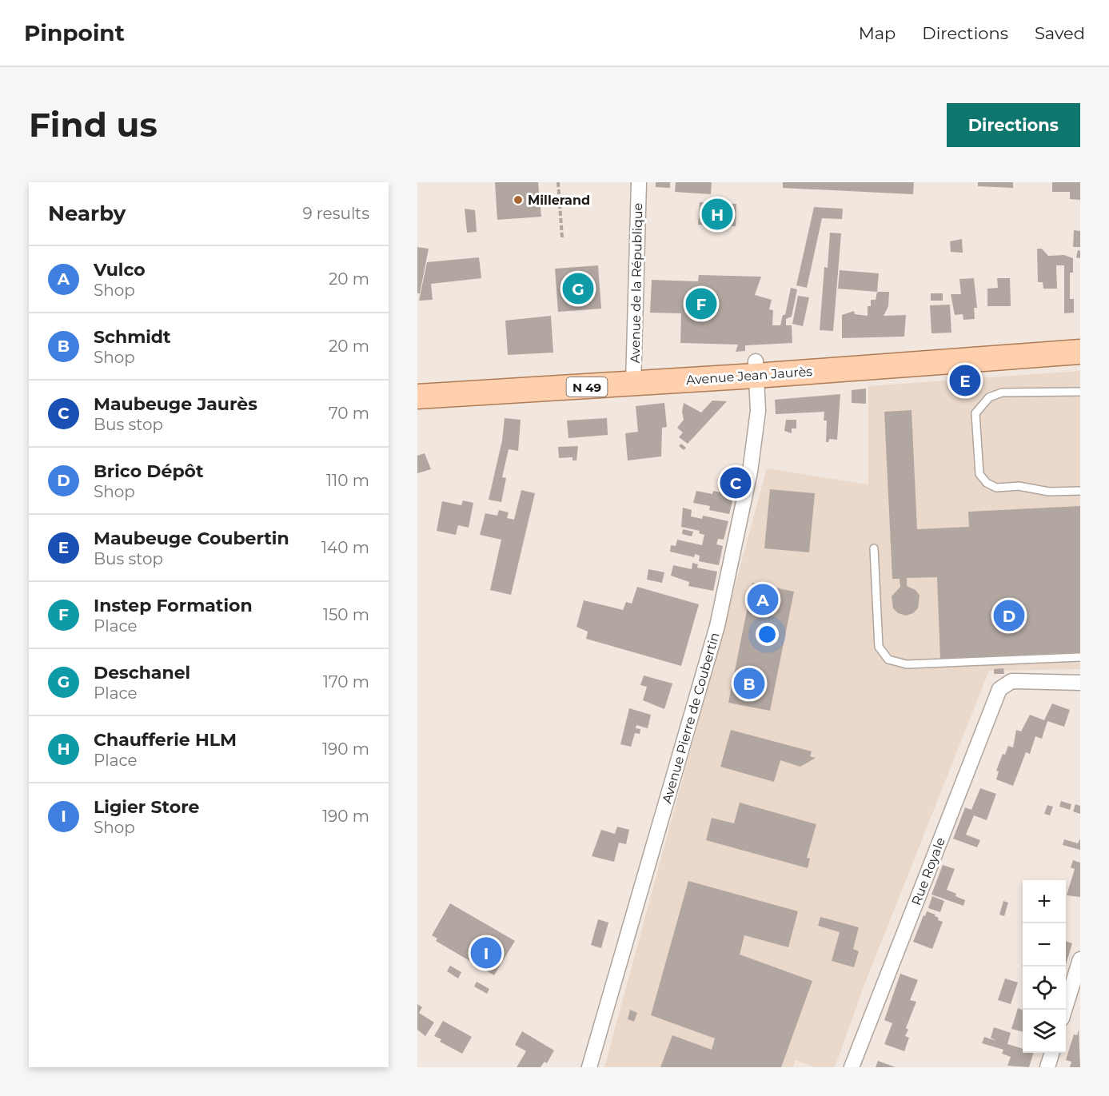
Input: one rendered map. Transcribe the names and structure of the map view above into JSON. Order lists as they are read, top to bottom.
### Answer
{
  "streets": {
    "main road": ["Avenue Jean Jaurès", "N 49"],
    "street": ["Avenue de la République", "Avenue Pierre de Coubertin", "Rue Royale"]
  },
  "crossings": [
    ["Avenue de la République", "Avenue Jean Jaurès"],
    ["Avenue Jean Jaurès", "Avenue Pierre de Coubertin"]
  ],
  "places": ["Millerand"],
  "page": {
    "header": "Pinpoint",
    "nav": ["Map", "Directions", "Saved"],
    "buttons": "Directions",
    "title": "Find us",
    "heading": ["Nearby", "9 results"],
    "pins": [
      "H",
      "G",
      "F",
      "E",
      "C",
      "A",
      "D",
      "B",
      "I"
    ],
    "list": [
      {
        "mark": "A",
        "name": "Vulco",
        "note": "Shop",
        "value": "20 m"
      },
      {
        "mark": "B",
        "name": "Schmidt",
        "note": "Shop",
        "value": "20 m"
      },
      {
        "mark": "C",
        "name": "Maubeuge Jaurès",
        "note": "Bus stop",
        "value": "70 m"
      },
      {
        "mark": "D",
        "name": "Brico Dépôt",
        "note": "Shop",
        "value": "110 m"
      },
      {
        "mark": "E",
        "name": "Maubeuge Coubertin",
        "note": "Bus stop",
        "value": "140 m"
      },
      {
        "mark": "F",
        "name": "Instep Formation",
        "note": "Place",
        "value": "150 m"
      },
      {
        "mark": "G",
        "name": "Deschanel",
        "note": "Place",
        "value": "170 m"
      },
      {
        "mark": "H",
        "name": "Chaufferie HLM",
        "note": "Place",
        "value": "190 m"
      },
      {
        "mark": "I",
        "name": "Ligier Store",
        "note": "Shop",
        "value": "190 m"
      }
    ],
    "map_buttons": ["+", "−"]
  }
}
